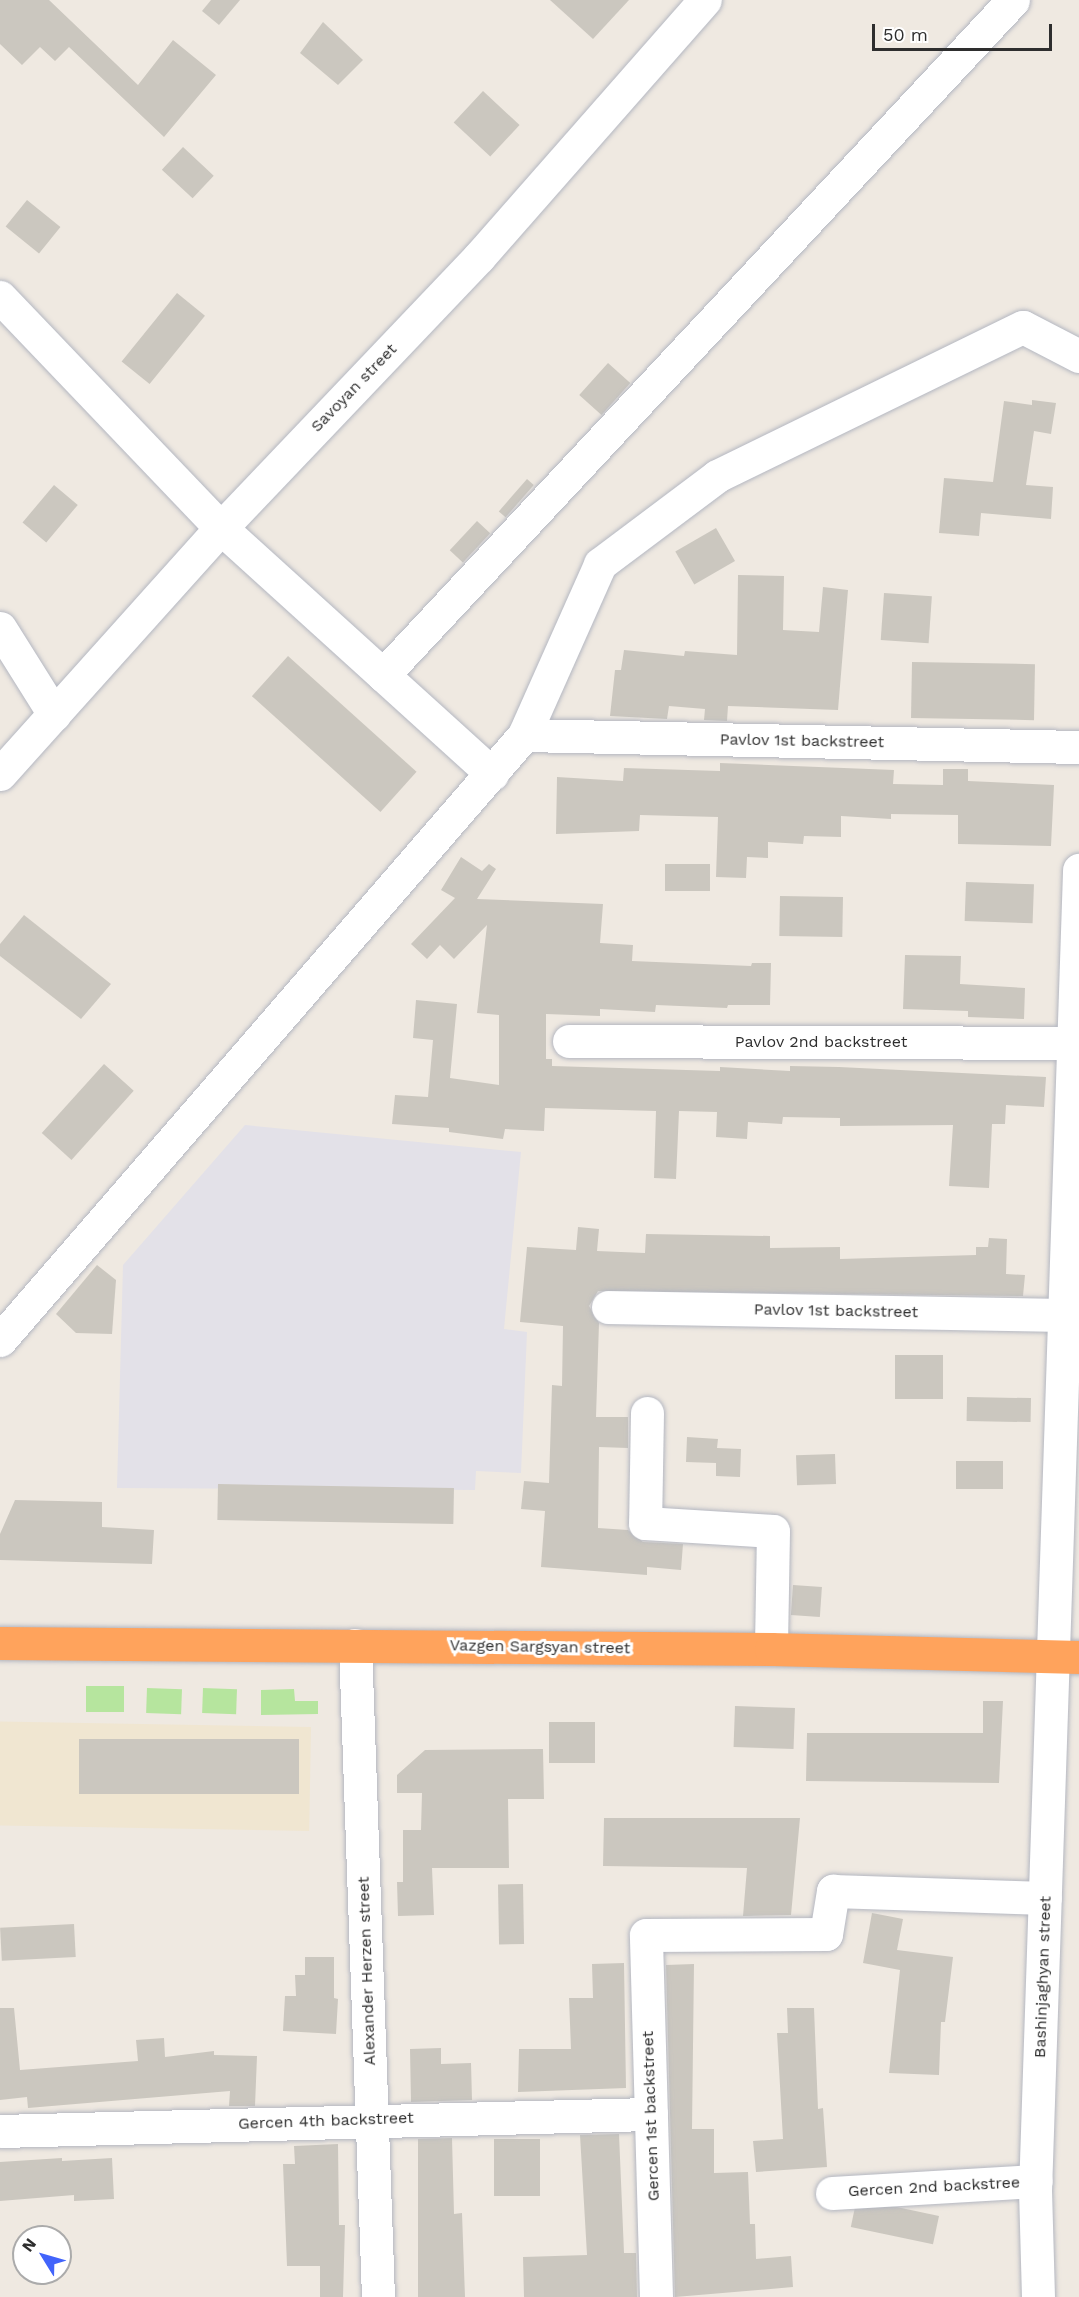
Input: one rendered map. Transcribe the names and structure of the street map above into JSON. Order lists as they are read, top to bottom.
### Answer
{
  "streets": {
    "highway": ["Vazgen Sargsyan street"],
    "street": [
      "Savoyan street",
      "Pavlov 1st backstreet",
      "Pavlov 2nd backstreet",
      "Alexander Herzen street",
      "Bashinjaghyan street",
      "Gercen 1st backstreet",
      "Gercen 4th backstreet",
      "Gercen 2nd backstree"
    ]
  },
  "crossings": [
    ["Pavlov 1st backstreet", "Bashinjaghyan street"],
    ["Pavlov 2nd backstreet", "Bashinjaghyan street"],
    ["Vazgen Sargsyan street", "Alexander Herzen street"],
    ["Vazgen Sargsyan street", "Bashinjaghyan street"],
    ["Alexander Herzen street", "Gercen 4th backstreet"],
    ["Bashinjaghyan street", "Gercen 1st backstreet"],
    ["Bashinjaghyan street", "Gercen 2nd backstree"],
    ["Gercen 1st backstreet", "Gercen 4th backstreet"]
  ],
  "scale_bar": "50 m",
  "north": "top left"
}
